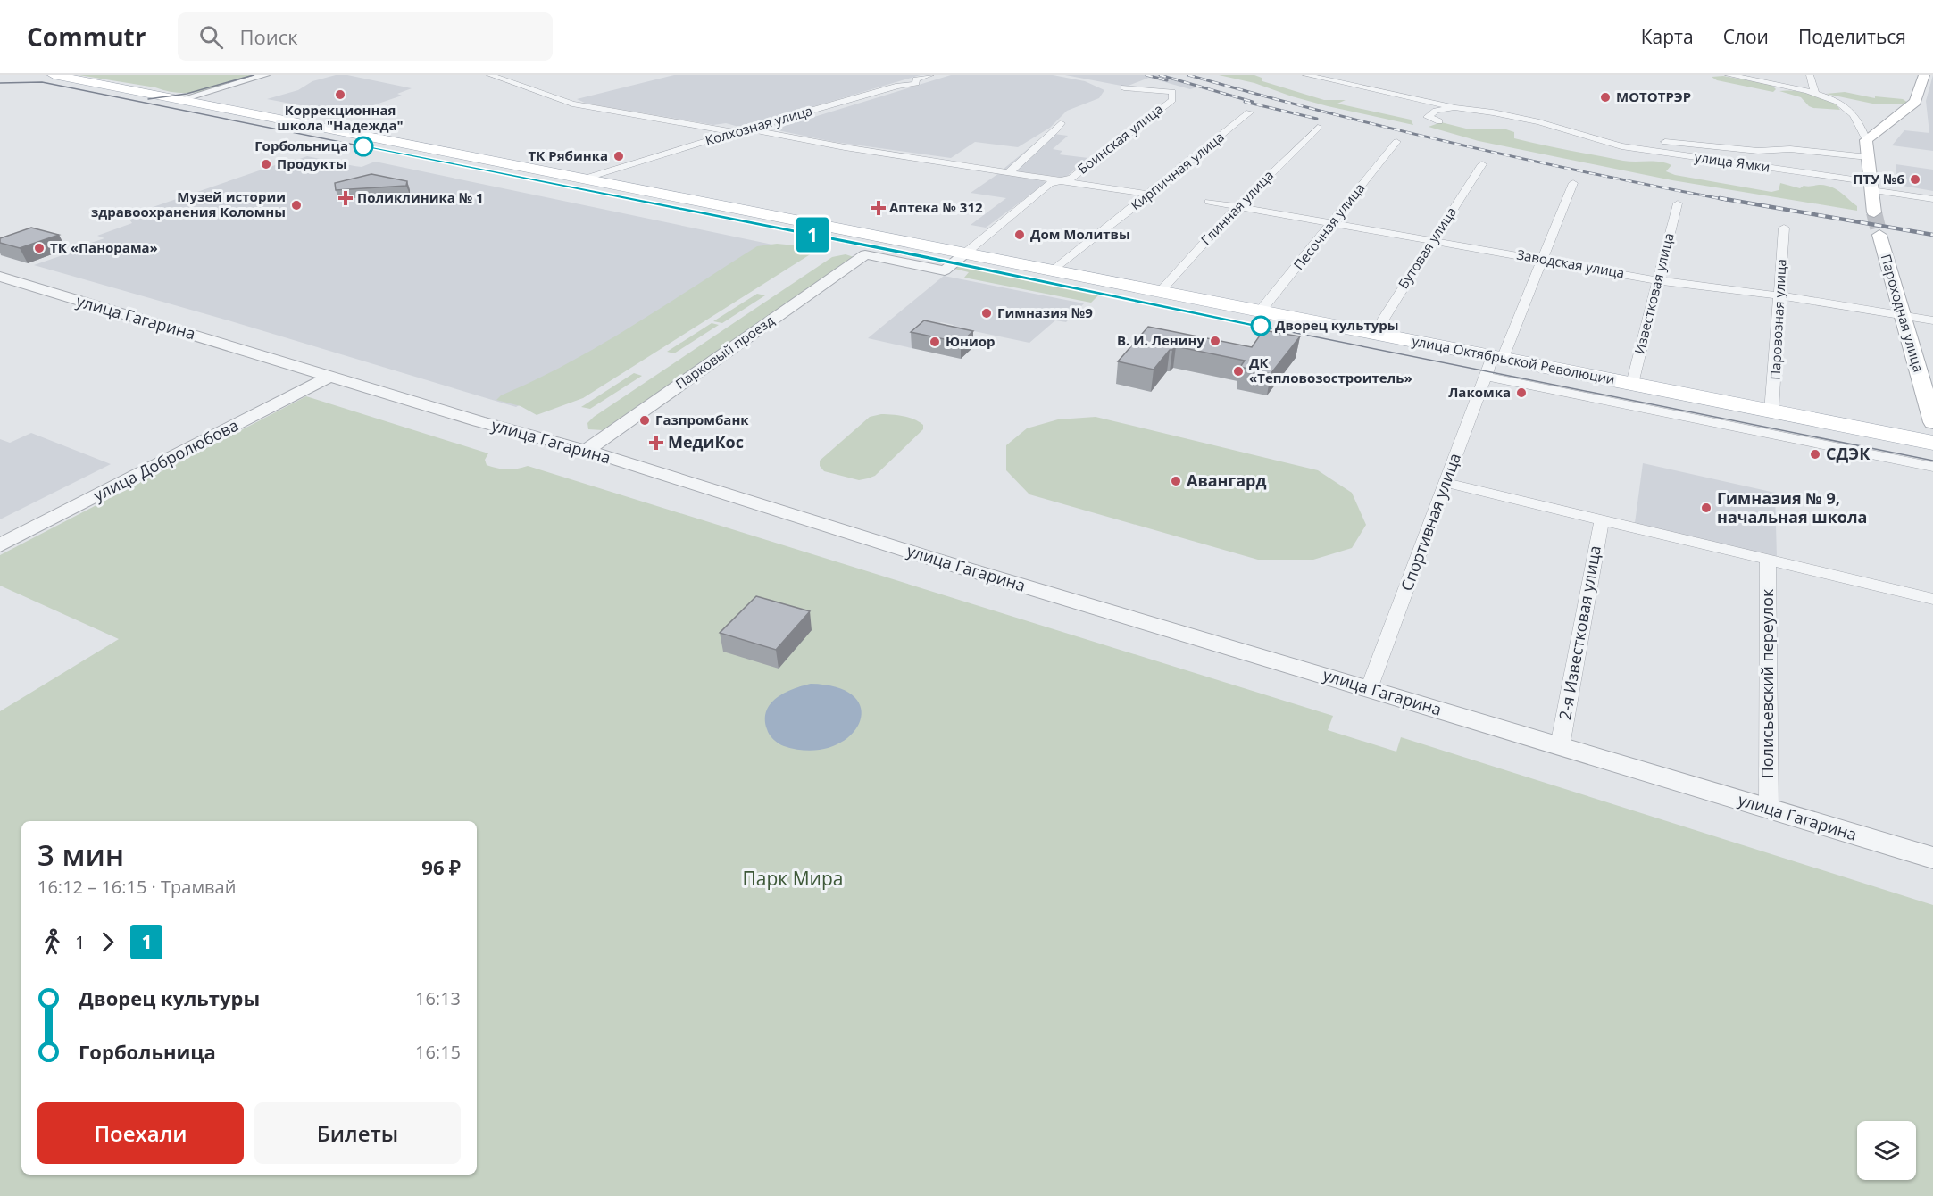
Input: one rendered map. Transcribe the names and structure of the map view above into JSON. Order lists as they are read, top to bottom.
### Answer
{
  "streets": {
    "main road": ["Пароходная улица", "улица Октябрьской Революции"],
    "street": [
      "Колхозная улица",
      "Боинская улица",
      "улица Ямки",
      "Кирпичная улица",
      "Глинная улица",
      "Песочная улица",
      "Бутовая улица",
      "Заводская улица",
      "Известковая улица",
      "улица Гагарина",
      "Паровозная улица",
      "Парковый проезд",
      "улица Добролюбова",
      "Спортивная улица",
      "2-я Известковая улица",
      "Полисьевский переулок"
    ]
  },
  "crossings": [
    ["Колхозная улица", "улица Октябрьской Революции"],
    ["Боинская улица", "Парковый проезд"],
    ["Боинская улица", "улица Октябрьской Революции"],
    ["Кирпичная улица", "улица Октябрьской Революции"],
    ["Глинная улица", "Заводская улица"],
    ["Глинная улица", "улица Октябрьской Революции"],
    ["Песочная улица", "Заводская улица"],
    ["Песочная улица", "улица Октябрьской Революции"],
    ["Бутовая улица", "Заводская улица"],
    ["Бутовая улица", "улица Октябрьской Революции"],
    ["Заводская улица", "Известковая улица"],
    ["Заводская улица", "Пароходная улица"],
    ["Заводская улица", "Паровозная улица"],
    ["Заводская улица", "Спортивная улица"],
    ["Известковая улица", "улица Октябрьской Революции"],
    ["улица Гагарина", "Парковый проезд"],
    ["улица Гагарина", "улица Добролюбова"],
    ["улица Гагарина", "Спортивная улица"],
    ["улица Гагарина", "2-я Известковая улица"],
    ["улица Гагарина", "Полисьевский переулок"],
    ["Паровозная улица", "улица Октябрьской Революции"],
    ["Парковый проезд", "улица Октябрьской Революции"],
    ["улица Октябрьской Революции", "Спортивная улица"]
  ],
  "parks": ["Парк Мира"],
  "places": {
    "other": [
      "Коррекционная школа \"Надежда\"",
      "МОТОТРЭР",
      "Горбольница",
      "ТК Рябинка",
      "Продукты",
      "ПТУ №6",
      "Музей истории здравоохранения Коломны",
      "Дом Молитвы",
      "ТК «Панорама»",
      "Гимназия №9",
      "Дворец культуры",
      "В. И. Ленину",
      "Юниор",
      "ДК «Тепловозостроитель»",
      "Лакомка",
      "Газпромбанк",
      "СДЭК",
      "Авангард",
      "Гимназия № 9, начальная школа"
    ],
    "health": ["Поликлиника № 1", "Аптека № 312", "МедиКос"]
  },
  "lines": ["tram line 1"],
  "page": {
    "header": "Commutr",
    "search": "Поиск",
    "nav": ["Карта", "Слои", "Поделиться"],
    "on_map": "1",
    "heading": ["3 мин", "16:12 – 16:15 · Трамвай", "96 ₽"],
    "legs": ["1", "1"],
    "list": [
      {
        "name": "Дворец культуры",
        "value": "16:13"
      },
      {
        "name": "Горбольница",
        "value": "16:15"
      }
    ],
    "buttons": ["Поехали", "Билеты"]
  }
}
